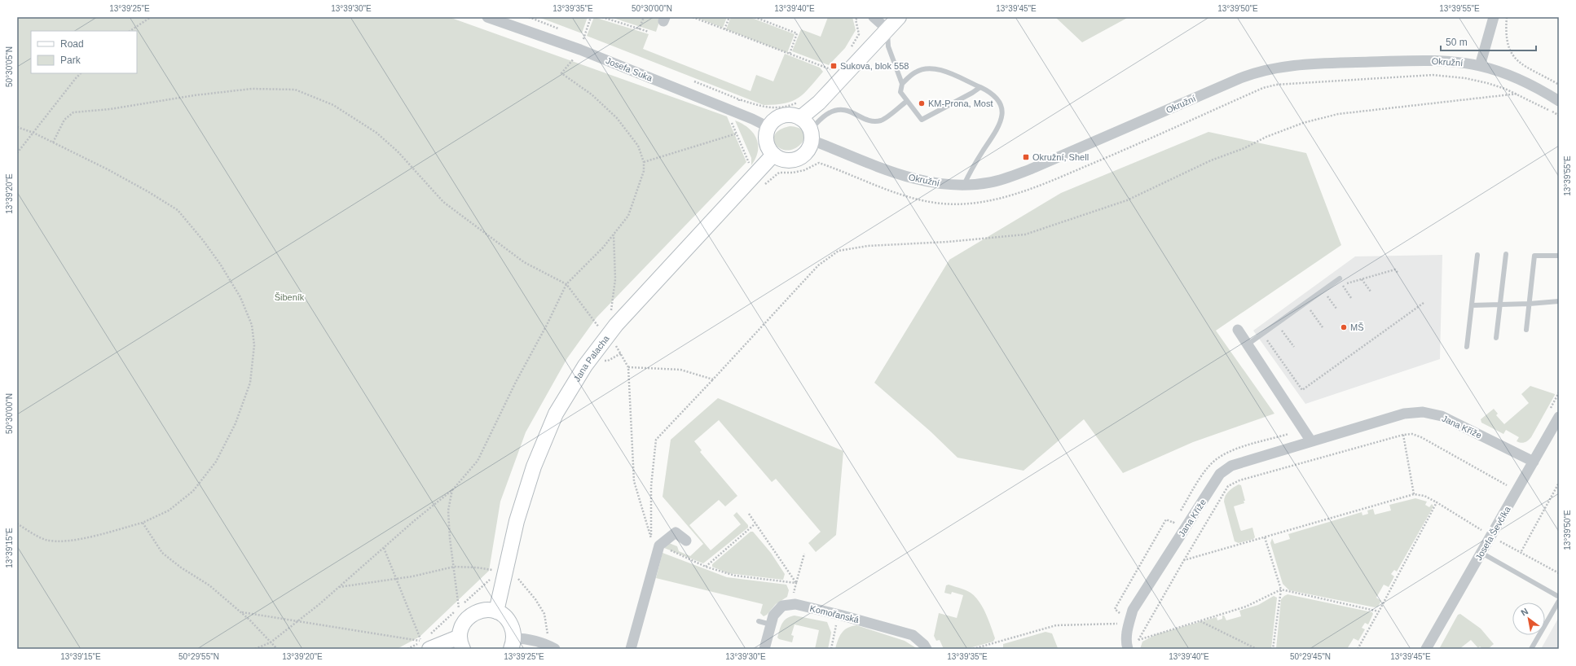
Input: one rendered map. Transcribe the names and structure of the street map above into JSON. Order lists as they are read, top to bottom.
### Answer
{
  "streets": {
    "street": [
      "Okružní",
      "Josefa Suka",
      "Jana Palacha",
      "Jana Kříže",
      "Josefa Ševčíka",
      "Komořanská"
    ]
  },
  "crossings": [
    ["Okružní", "Josefa Suka"],
    ["Okružní", "Jana Palacha"],
    ["Josefa Suka", "Jana Palacha"],
    ["Jana Kříže", "Josefa Ševčíka"]
  ],
  "parks": ["Šibeník"],
  "places": {
    "transit": ["Sukova, blok 558", "Okružní, Shell"],
    "other": ["KM-Prona, Most", "MŠ"]
  },
  "legend": ["Road", "Park"],
  "scale_bar": "50 m",
  "north": "top left",
  "coordinates": [
    "13°39'25\"E",
    "13°39'30\"E",
    "13°39'35\"E",
    "50°30'00\"N",
    "13°39'40\"E",
    "13°39'45\"E",
    "13°39'50\"E",
    "13°39'55\"E",
    "50°30'05\"N",
    "13°39'20\"E",
    "13°39'15\"E",
    "50°29'55\"N",
    "50°29'45\"N"
  ]
}
